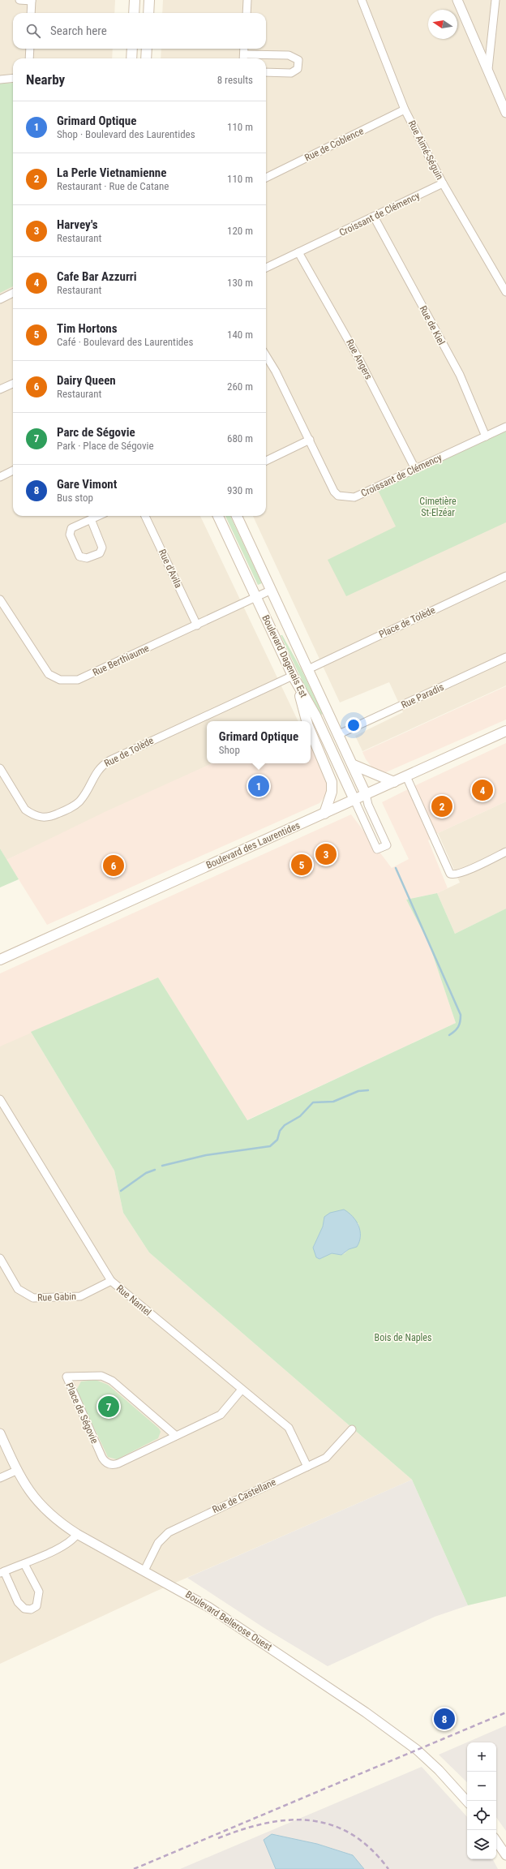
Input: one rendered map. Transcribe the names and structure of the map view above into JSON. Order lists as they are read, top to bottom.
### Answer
{
  "streets": {
    "main road": ["Boulevard Dagenais Est", "Boulevard des Laurentides"],
    "street": [
      "Rue de Coblence",
      "Rue Aimé-Séguin",
      "Croissant de Clémency",
      "Rue de Kiel",
      "Rue Angers",
      "Rue d'Avila",
      "Place de Tolède",
      "Rue Berthiaume",
      "Rue Paradis",
      "Rue de Tolède",
      "Rue Gabin",
      "Rue Nantel",
      "Place de Ségovie",
      "Rue de Castellane",
      "Boulevard Bellerose Ouest"
    ]
  },
  "crossings": [
    ["Rue de Coblence", "Rue Aimé-Séguin"],
    ["Rue Aimé-Séguin", "Croissant de Clémency"],
    ["Croissant de Clémency", "Rue de Kiel"],
    ["Croissant de Clémency", "Rue Angers"],
    ["Rue d'Avila", "Rue Berthiaume"],
    ["Place de Tolède", "Boulevard Dagenais Est"],
    ["Boulevard Dagenais Est", "Rue Berthiaume"],
    ["Boulevard Dagenais Est", "Rue Paradis"],
    ["Boulevard Dagenais Est", "Rue de Tolède"],
    ["Boulevard Dagenais Est", "Boulevard des Laurentides"],
    ["Rue Gabin", "Rue Nantel"],
    ["Rue Nantel", "Place de Ségovie"],
    ["Rue Nantel", "Rue de Castellane"],
    ["Rue de Castellane", "Boulevard Bellerose Ouest"]
  ],
  "parks": ["Cimetière St-Elzéar", "Bois de Naples"],
  "north": "left",
  "page": {
    "search": "Search here",
    "heading": ["Nearby", "8 results"],
    "list": [
      {
        "mark": "1",
        "name": "Grimard Optique",
        "note": "Shop · Boulevard des Laurentides",
        "value": "110 m"
      },
      {
        "mark": "2",
        "name": "La Perle Vietnamienne",
        "note": "Restaurant · Rue de Catane",
        "value": "110 m"
      },
      {
        "mark": "3",
        "name": "Harvey's",
        "note": "Restaurant",
        "value": "120 m"
      },
      {
        "mark": "4",
        "name": "Cafe Bar Azzurri",
        "note": "Restaurant",
        "value": "130 m"
      },
      {
        "mark": "5",
        "name": "Tim Hortons",
        "note": "Café · Boulevard des Laurentides",
        "value": "140 m"
      },
      {
        "mark": "6",
        "name": "Dairy Queen",
        "note": "Restaurant",
        "value": "260 m"
      },
      {
        "mark": "7",
        "name": "Parc de Ségovie",
        "note": "Park · Place de Ségovie",
        "value": "680 m"
      },
      {
        "mark": "8",
        "name": "Gare Vimont",
        "note": "Bus stop",
        "value": "930 m"
      }
    ],
    "popup": ["Grimard Optique", "Shop"],
    "pins": [
      "1",
      "4",
      "2",
      "3",
      "5",
      "6",
      "7",
      "8"
    ],
    "map_buttons": ["+", "−"]
  }
}
